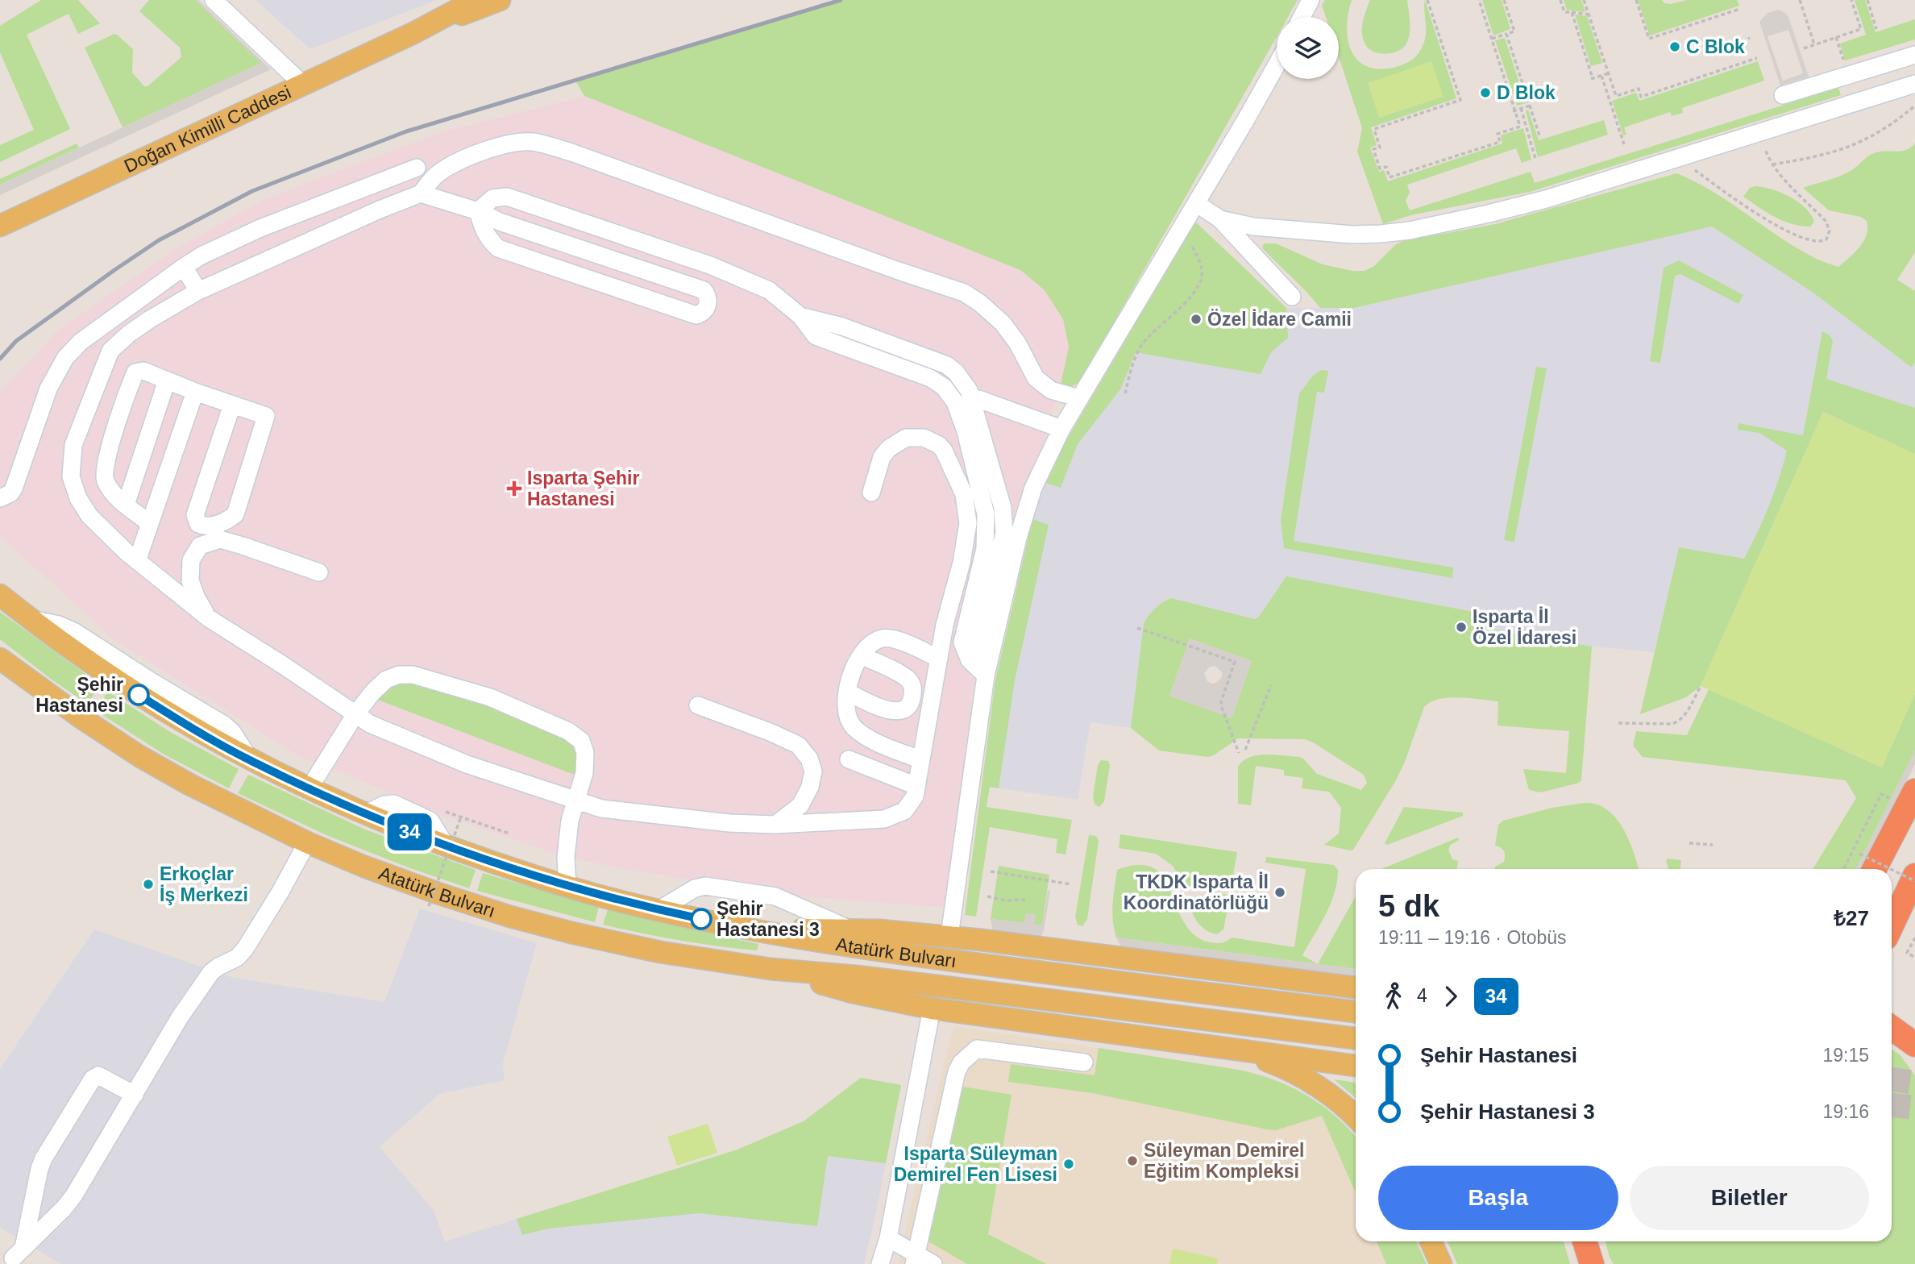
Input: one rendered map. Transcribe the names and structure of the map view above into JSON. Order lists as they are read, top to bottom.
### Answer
{
  "streets": {
    "main road": ["Doğan Kimilli Caddesi", "Atatürk Bulvarı"]
  },
  "places": {
    "other": [
      "C Blok",
      "D Blok",
      "Özel İdare Camii",
      "Isparta İl Özel İdaresi",
      "Şehir Hastanesi",
      "Erkoçlar İş Merkezi",
      "TKDK Isparta İl Koordinatörlüğü",
      "Şehir Hastanesi 3",
      "Süleyman Demirel Eğitim Kompleksi",
      "Isparta Süleyman Demirel Fen Lisesi"
    ],
    "health": ["Isparta Şehir Hastanesi"]
  },
  "lines": ["bus line 34"],
  "page": {
    "on_map": "34",
    "heading": ["5 dk", "19:11 – 19:16 · Otobüs", "₺27"],
    "legs": ["4", "34"],
    "list": [
      {
        "name": "Şehir Hastanesi",
        "value": "19:15"
      },
      {
        "name": "Şehir Hastanesi 3",
        "value": "19:16"
      }
    ],
    "buttons": ["Başla", "Biletler"]
  }
}
